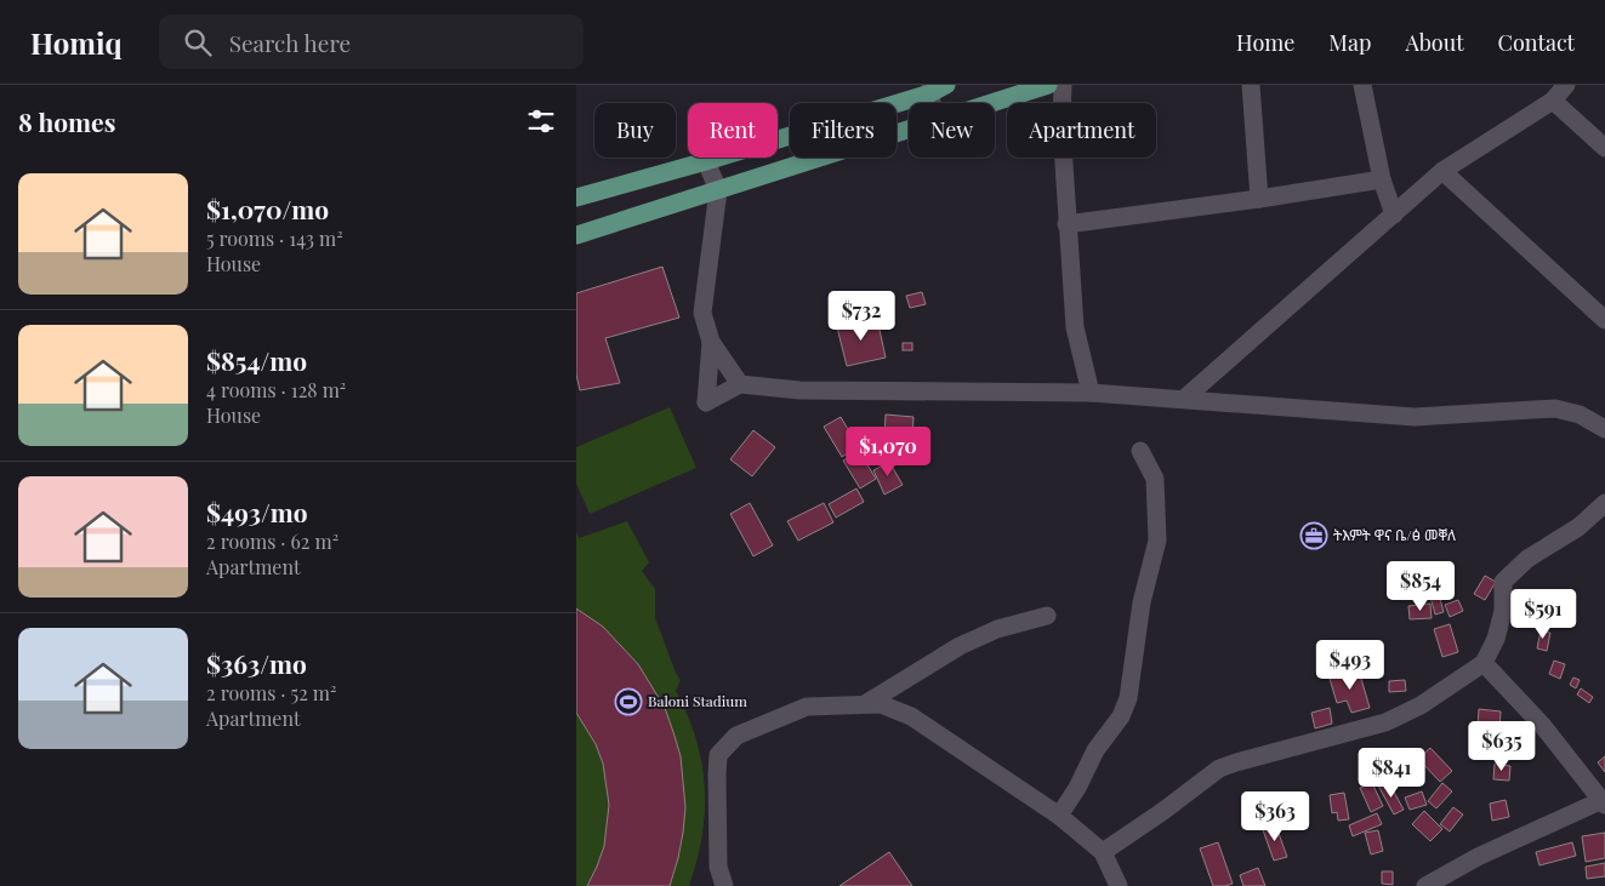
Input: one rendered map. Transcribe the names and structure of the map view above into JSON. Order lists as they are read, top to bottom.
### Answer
{
  "places": {
    "office": ["ትእምት ዋና ቤ/ፅ መቐለ"],
    "sports": ["Baloni Stadium"]
  },
  "page": {
    "header": "Homiq",
    "search": "Search here",
    "nav": [
      "Home",
      "Map",
      "About",
      "Contact"
    ],
    "heading": "8 homes",
    "chip": [
      "Buy",
      "Rent",
      "Filters",
      "New",
      "Apartment"
    ],
    "list": [
      {
        "name": "$1,070/mo",
        "note": "5 rooms · 143 m² · House"
      },
      {
        "name": "$854/mo",
        "note": "4 rooms · 128 m² · House"
      },
      {
        "name": "$493/mo",
        "note": "2 rooms · 62 m² · Apartment"
      },
      {
        "name": "$363/mo",
        "note": "2 rooms · 52 m² · Apartment"
      }
    ],
    "price": [
      "$732",
      "$1,070",
      "$854",
      "$591",
      "$493",
      "$635",
      "$841",
      "$363"
    ]
  }
}
